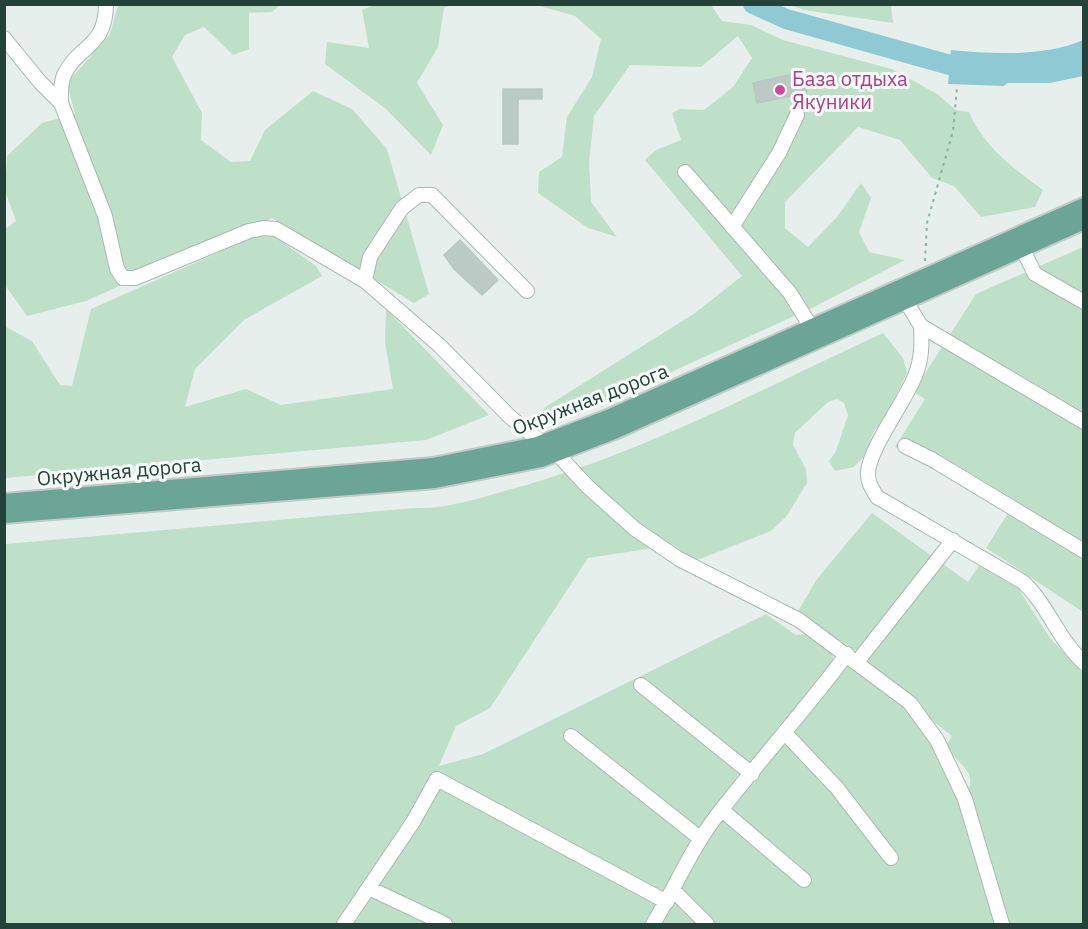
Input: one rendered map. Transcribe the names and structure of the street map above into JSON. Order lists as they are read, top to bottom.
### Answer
{
  "streets": {
    "main road": ["Окружная дорога"]
  },
  "places": ["База отдыха Якуники"]
}
